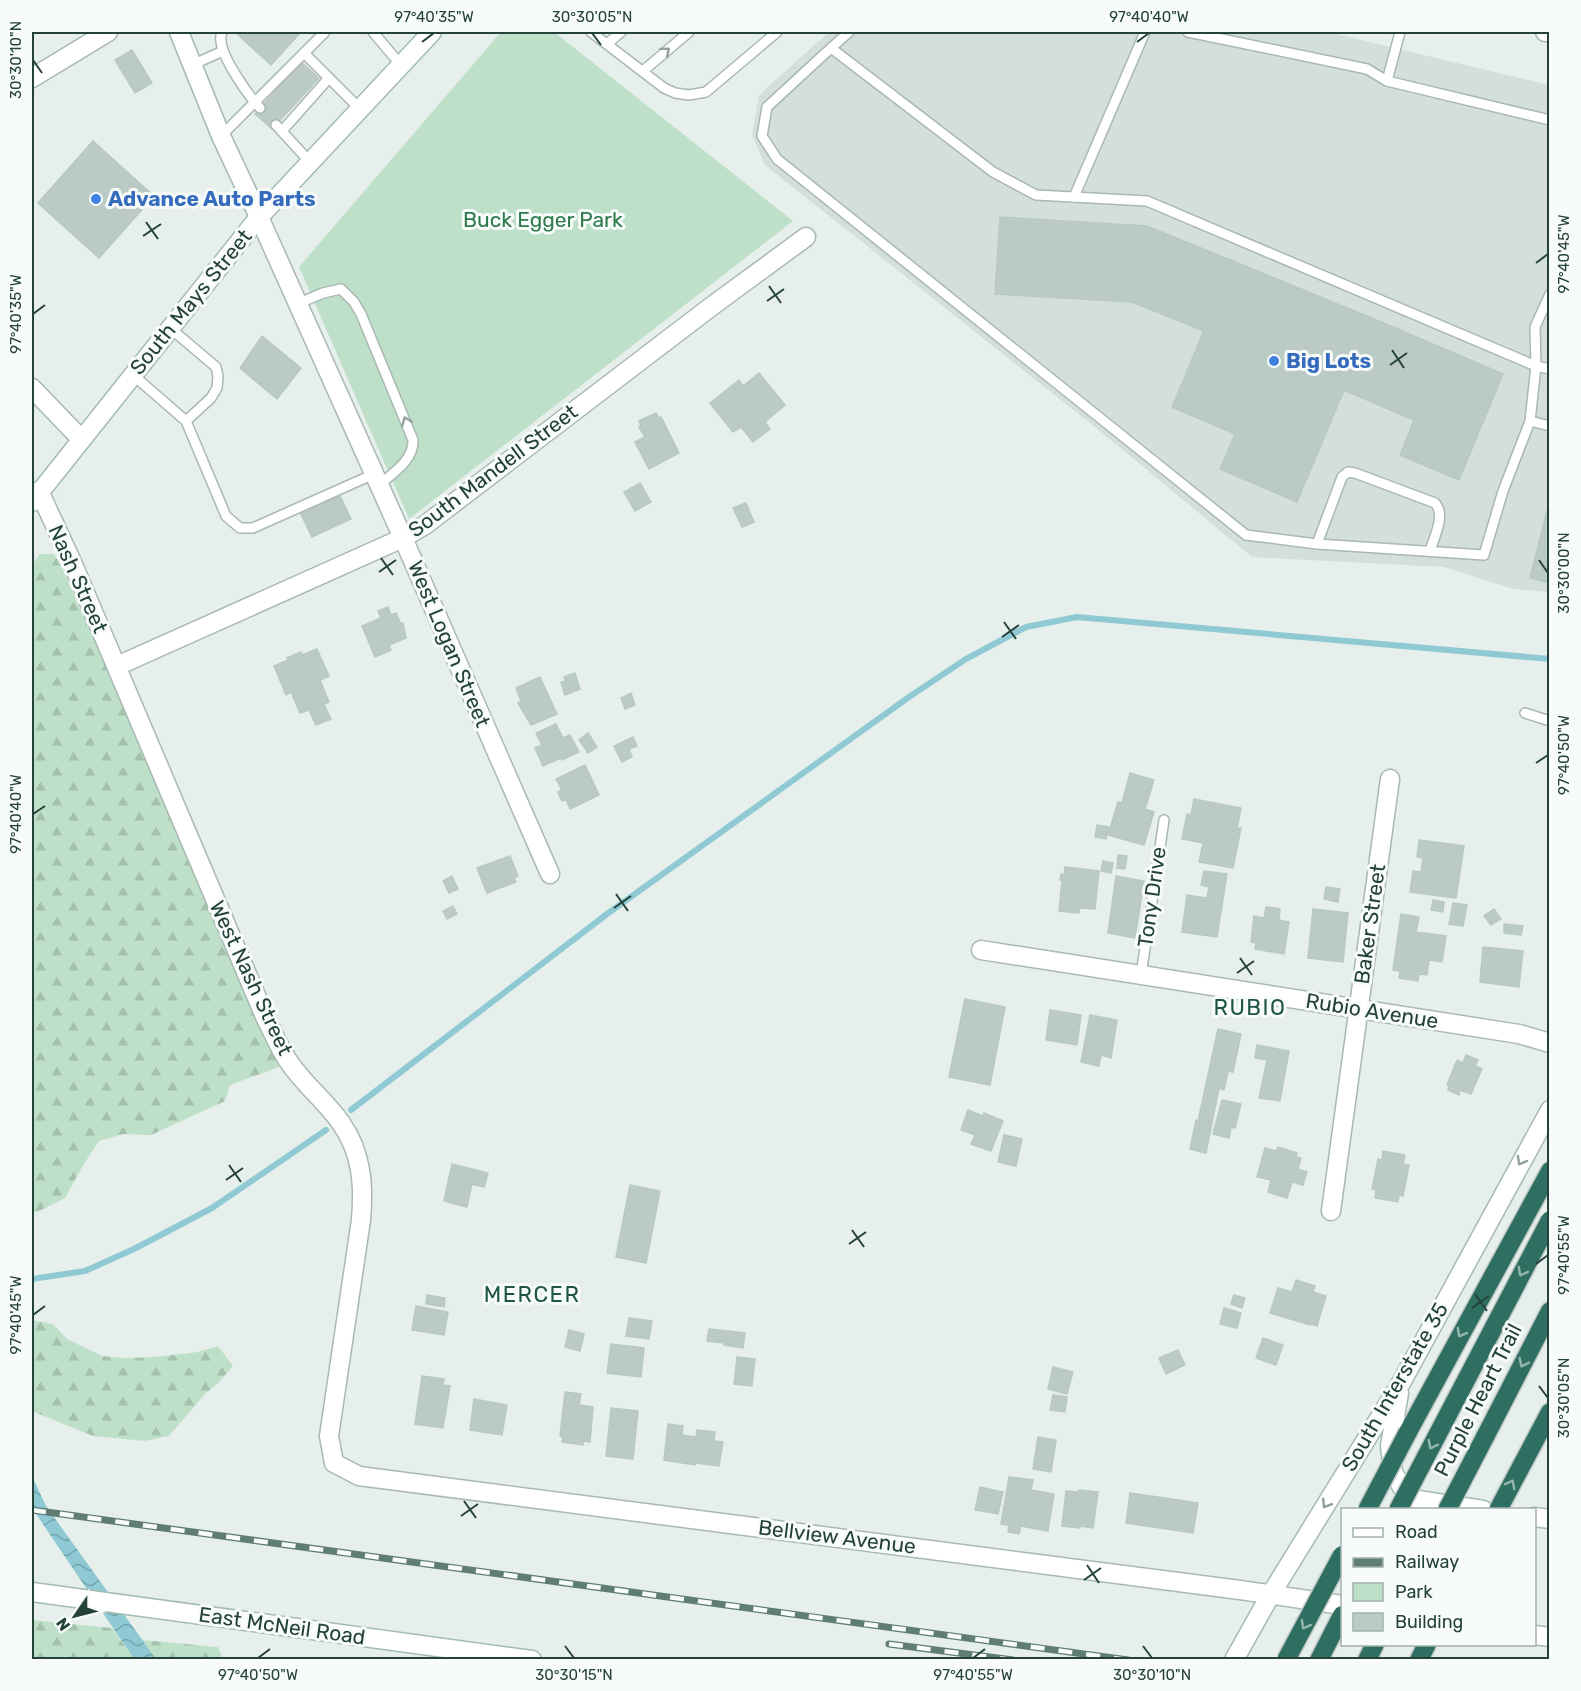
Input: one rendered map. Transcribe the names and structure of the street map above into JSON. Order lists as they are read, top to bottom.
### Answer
{
  "streets": {
    "highway": ["Purple Heart Trail"],
    "street": [
      "South Mays Street",
      "South Mandell Street",
      "Nash Street",
      "West Logan Street",
      "Baker Street",
      "West Nash Street",
      "Rubio Avenue",
      "South Interstate 35",
      "Bellview Avenue",
      "East McNeil Road"
    ],
    "lane": ["Tony Drive"]
  },
  "crossings": [
    ["South Mays Street", "Nash Street"],
    ["South Mays Street", "West Logan Street"],
    ["South Mandell Street", "Nash Street"],
    ["South Mandell Street", "West Logan Street"],
    ["South Mandell Street", "West Nash Street"],
    ["Nash Street", "West Nash Street"],
    ["Tony Drive", "Rubio Avenue"],
    ["Baker Street", "Rubio Avenue"],
    ["West Nash Street", "Bellview Avenue"],
    ["South Interstate 35", "Bellview Avenue"]
  ],
  "one_way": ["South Interstate 35"],
  "districts": ["RUBIO", "MERCER"],
  "parks": ["Buck Egger Park"],
  "places": ["Advance Auto Parts", "Big Lots"],
  "legend": [
    "Road",
    "Railway",
    "Park",
    "Building"
  ],
  "north": "bottom left",
  "coordinates": [
    "97°40'35\"W",
    "30°30'05\"N",
    "97°40'40\"W",
    "30°30'10\"N",
    "97°40'45\"W",
    "30°30'00\"N",
    "97°40'50\"W",
    "97°40'55\"W",
    "30°30'15\"N"
  ]
}
